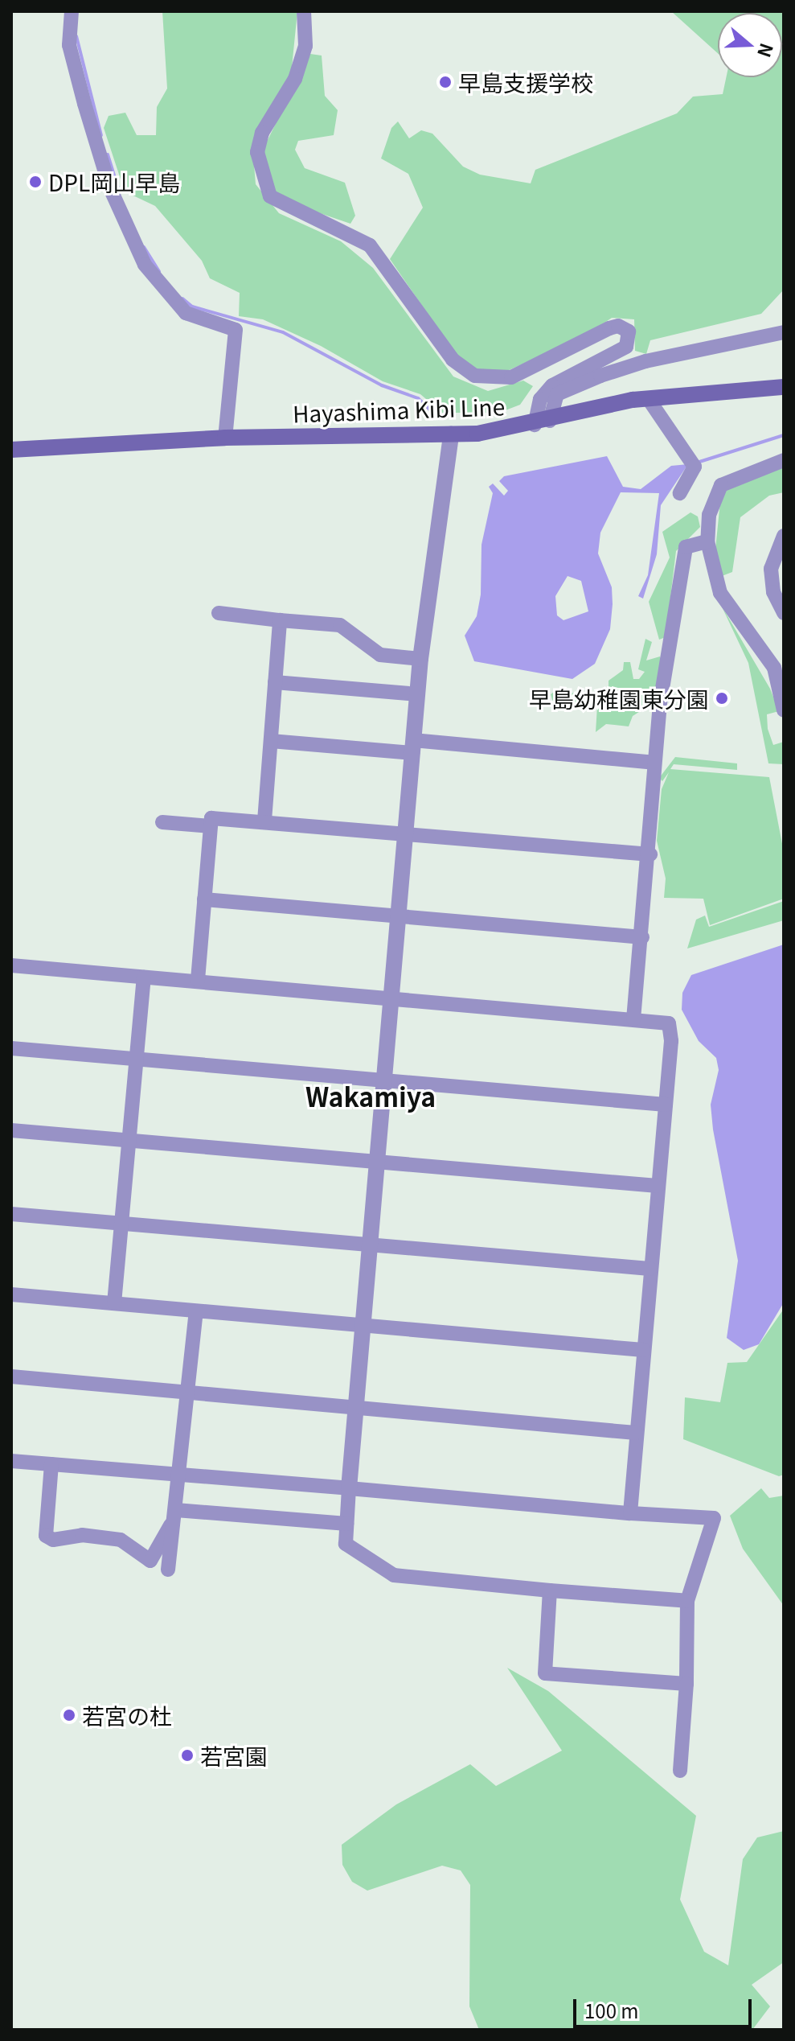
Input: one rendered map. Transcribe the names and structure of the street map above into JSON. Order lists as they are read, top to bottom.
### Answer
{
  "streets": {
    "main road": ["Hayashima Kibi Line"]
  },
  "districts": ["Wakamiya"],
  "places": [
    "早島支援学校",
    "DPL岡山早島",
    "早島幼稚園東分園",
    "若宮の杜",
    "若宮園"
  ],
  "scale_bar": "100 m",
  "north": "right"
}
